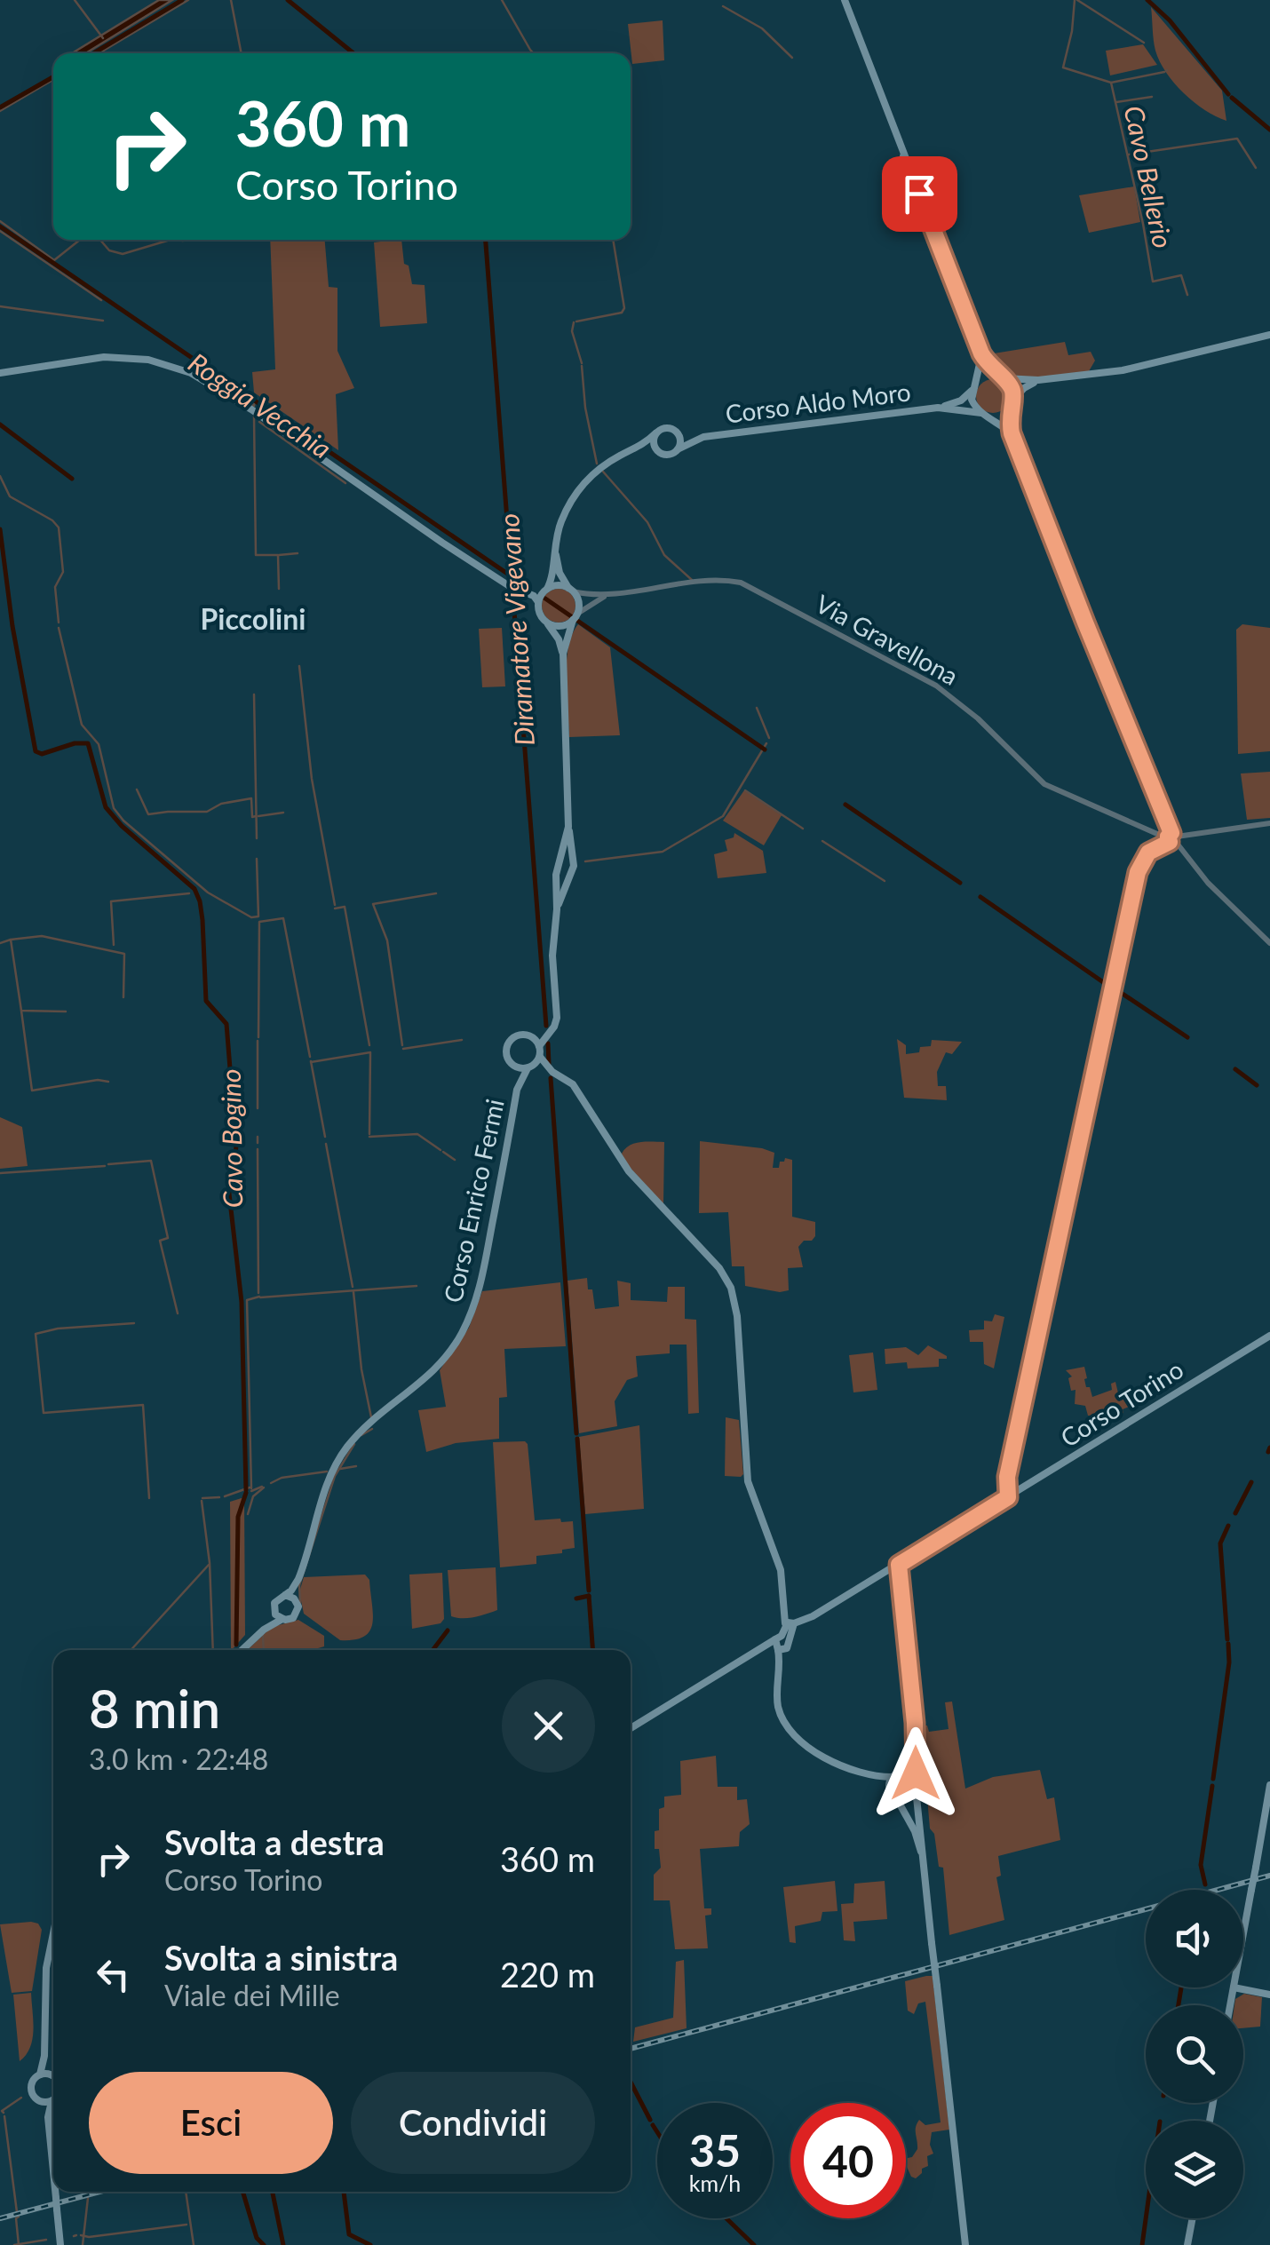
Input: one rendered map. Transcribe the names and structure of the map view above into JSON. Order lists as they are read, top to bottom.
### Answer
{
  "streets": {
    "main road": ["Corso Aldo Moro", "Corso Enrico Fermi", "Corso Torino"],
    "street": ["Via Gravellona"]
  },
  "districts": ["Piccolini"],
  "water": [
    "Cavo Bellerio",
    "Roggia Vecchia",
    "Diramatore Vigevano",
    "Cavo Bogino"
  ],
  "page": {
    "turn": ["360 m", "Corso Torino"],
    "heading": ["8 min", "3.0 km · 22:48"],
    "list": [
      {
        "name": "Svolta a destra",
        "note": "Corso Torino",
        "value": "360 m"
      },
      {
        "name": "Svolta a sinistra",
        "note": "Viale dei Mille",
        "value": "220 m"
      }
    ],
    "buttons": ["Esci", "Condividi"],
    "speed": "35 km/h",
    "limit": "40"
  }
}
